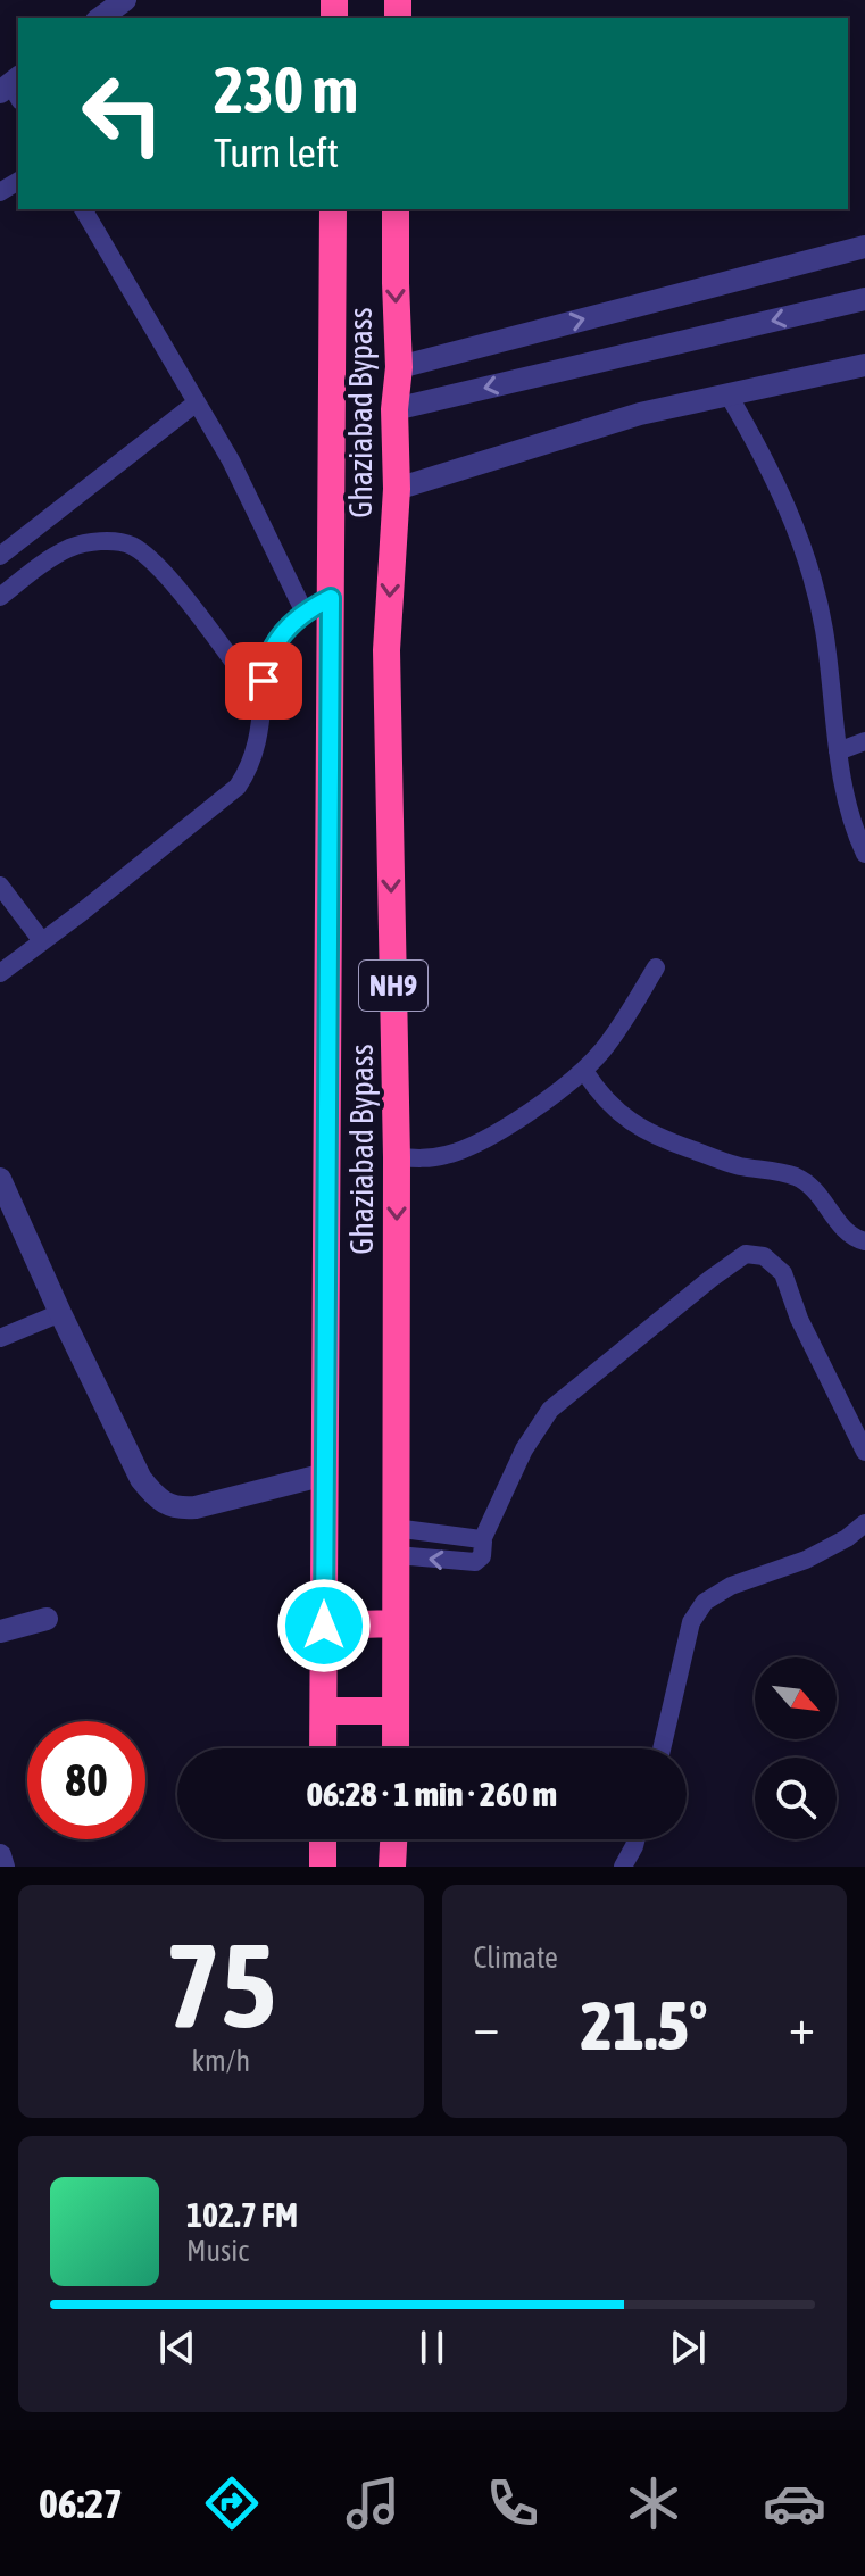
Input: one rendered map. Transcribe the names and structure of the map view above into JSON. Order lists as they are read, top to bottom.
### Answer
{
  "streets": {
    "highway": ["Ghaziabad Bypass", "NH9"]
  },
  "north": "bottom right",
  "page": {
    "turn": ["230 m", "Turn left"],
    "limit": "80",
    "trip": "06:28 · 1 min · 260 m",
    "tile": [
      ["75", "km/h"],
      "Climate"
    ],
    "heat": ["−", "21.5°", "+"],
    "song": ["102.7 FM", "Music"],
    "tabs": "06:27"
  }
}
